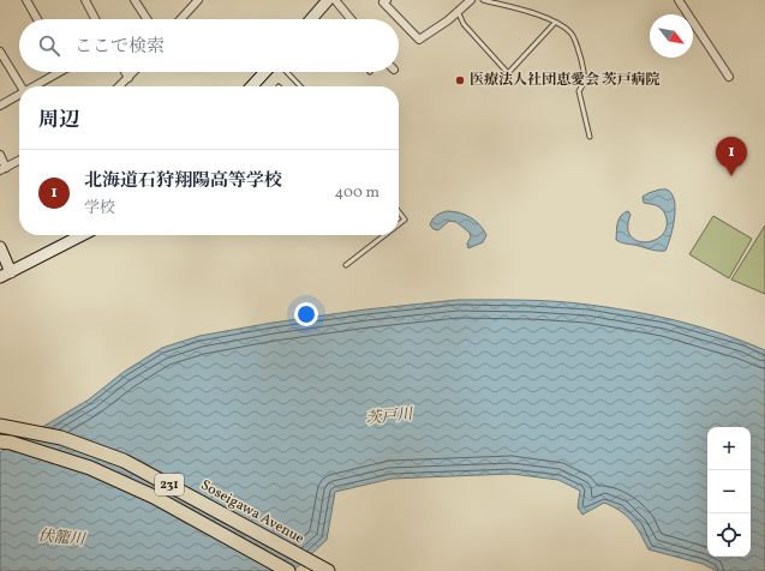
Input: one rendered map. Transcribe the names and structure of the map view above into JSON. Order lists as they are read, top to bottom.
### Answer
{
  "streets": {
    "highway": ["231", "Soseigawa Avenue"]
  },
  "water": ["茨戸川", "伏籠川"],
  "places": ["医療法人社団恵愛会 茨戸病院"],
  "north": "bottom right",
  "page": {
    "search": "ここで検索",
    "heading": "周辺",
    "pins": "1",
    "list": [
      {
        "mark": "1",
        "name": "北海道石狩翔陽高等学校",
        "note": "学校",
        "value": "400 m"
      }
    ],
    "map_buttons": ["+", "−"]
  }
}
